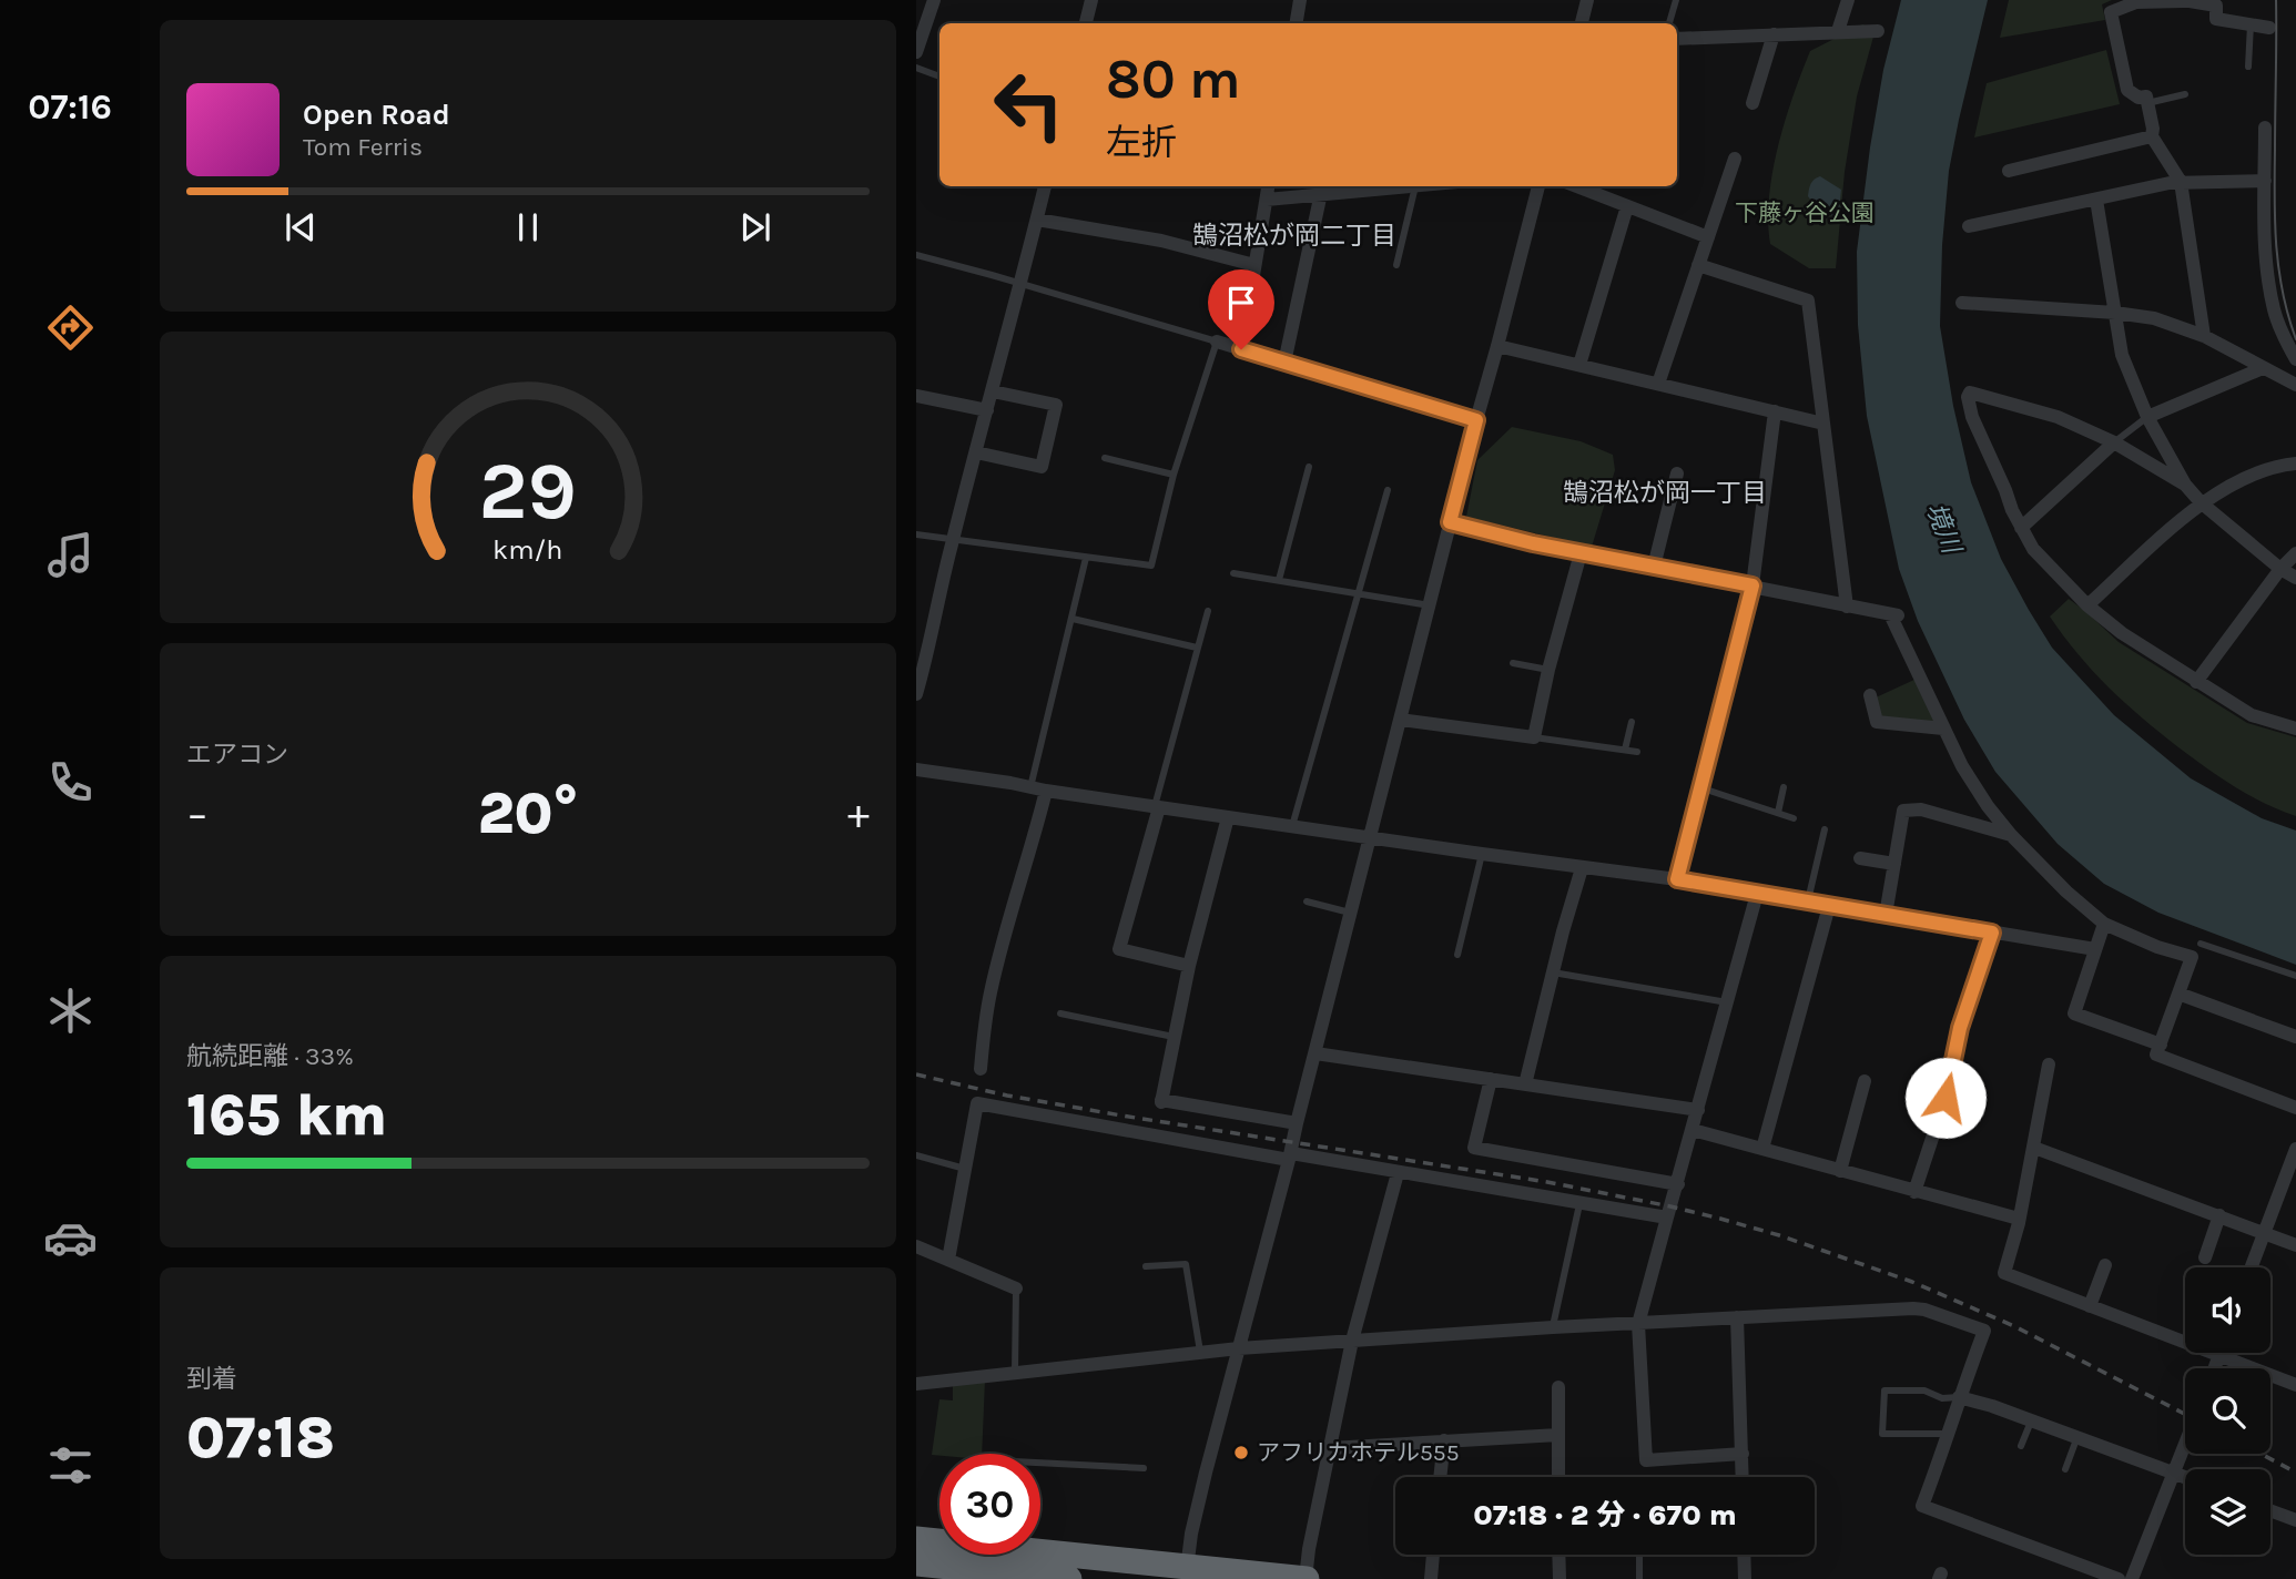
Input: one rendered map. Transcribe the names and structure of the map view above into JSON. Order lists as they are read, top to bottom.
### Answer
{
  "districts": ["鵠沼松が岡二丁目", "鵠沼松が岡一丁目"],
  "water": ["境川"],
  "parks": ["下藤ヶ谷公園"],
  "places": ["アフリカホテル555"],
  "page": {
    "tabs": "07:16",
    "turn": ["80 m", "左折"],
    "song": ["Open Road", "Tom Ferris"],
    "tile": [
      "エアコン",
      ["航続距離 · 33%", "165 km"],
      ["到着", "07:18"]
    ],
    "heat": ["−", "20°", "+"],
    "limit": "30",
    "trip": "07:18 · 2 分 · 670 m",
    "gauge": ["29", "km/h"]
  }
}
